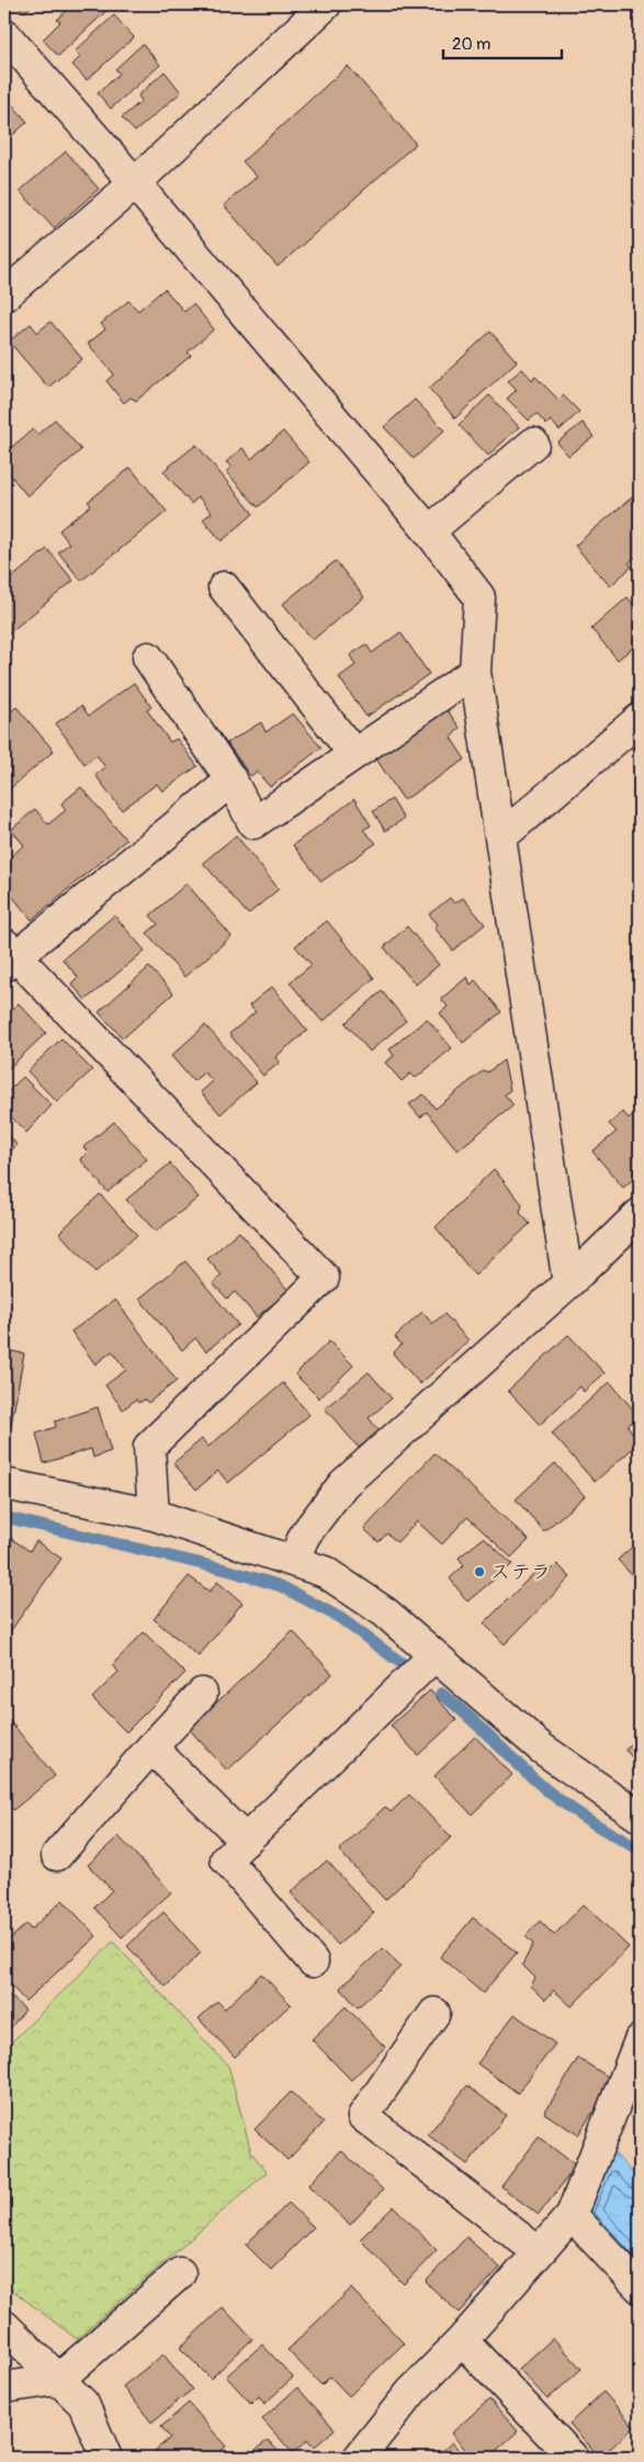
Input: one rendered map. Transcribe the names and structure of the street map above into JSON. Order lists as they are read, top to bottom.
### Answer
{
  "places": ["ステラ"],
  "scale_bar": "20 m"
}
